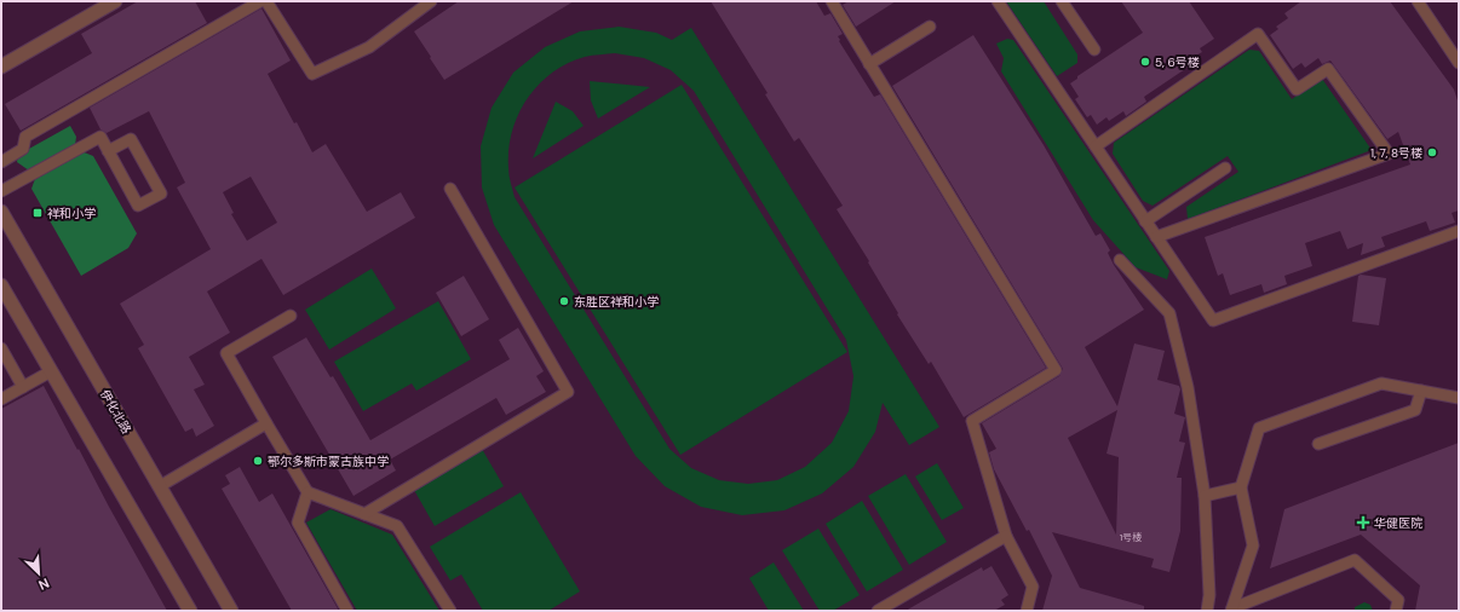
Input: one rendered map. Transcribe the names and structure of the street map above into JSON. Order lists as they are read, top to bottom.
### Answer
{
  "streets": {
    "street": ["伊化北路"]
  },
  "places": {
    "other": [
      "5, 6号楼",
      "1, 7, 8号楼",
      "东胜区祥和小学",
      "鄂尔多斯市蒙古族中学"
    ],
    "transit": ["祥和小学"],
    "health": ["华健医院"]
  },
  "house_numbers": ["1号楼"],
  "north": "bottom right"
}
